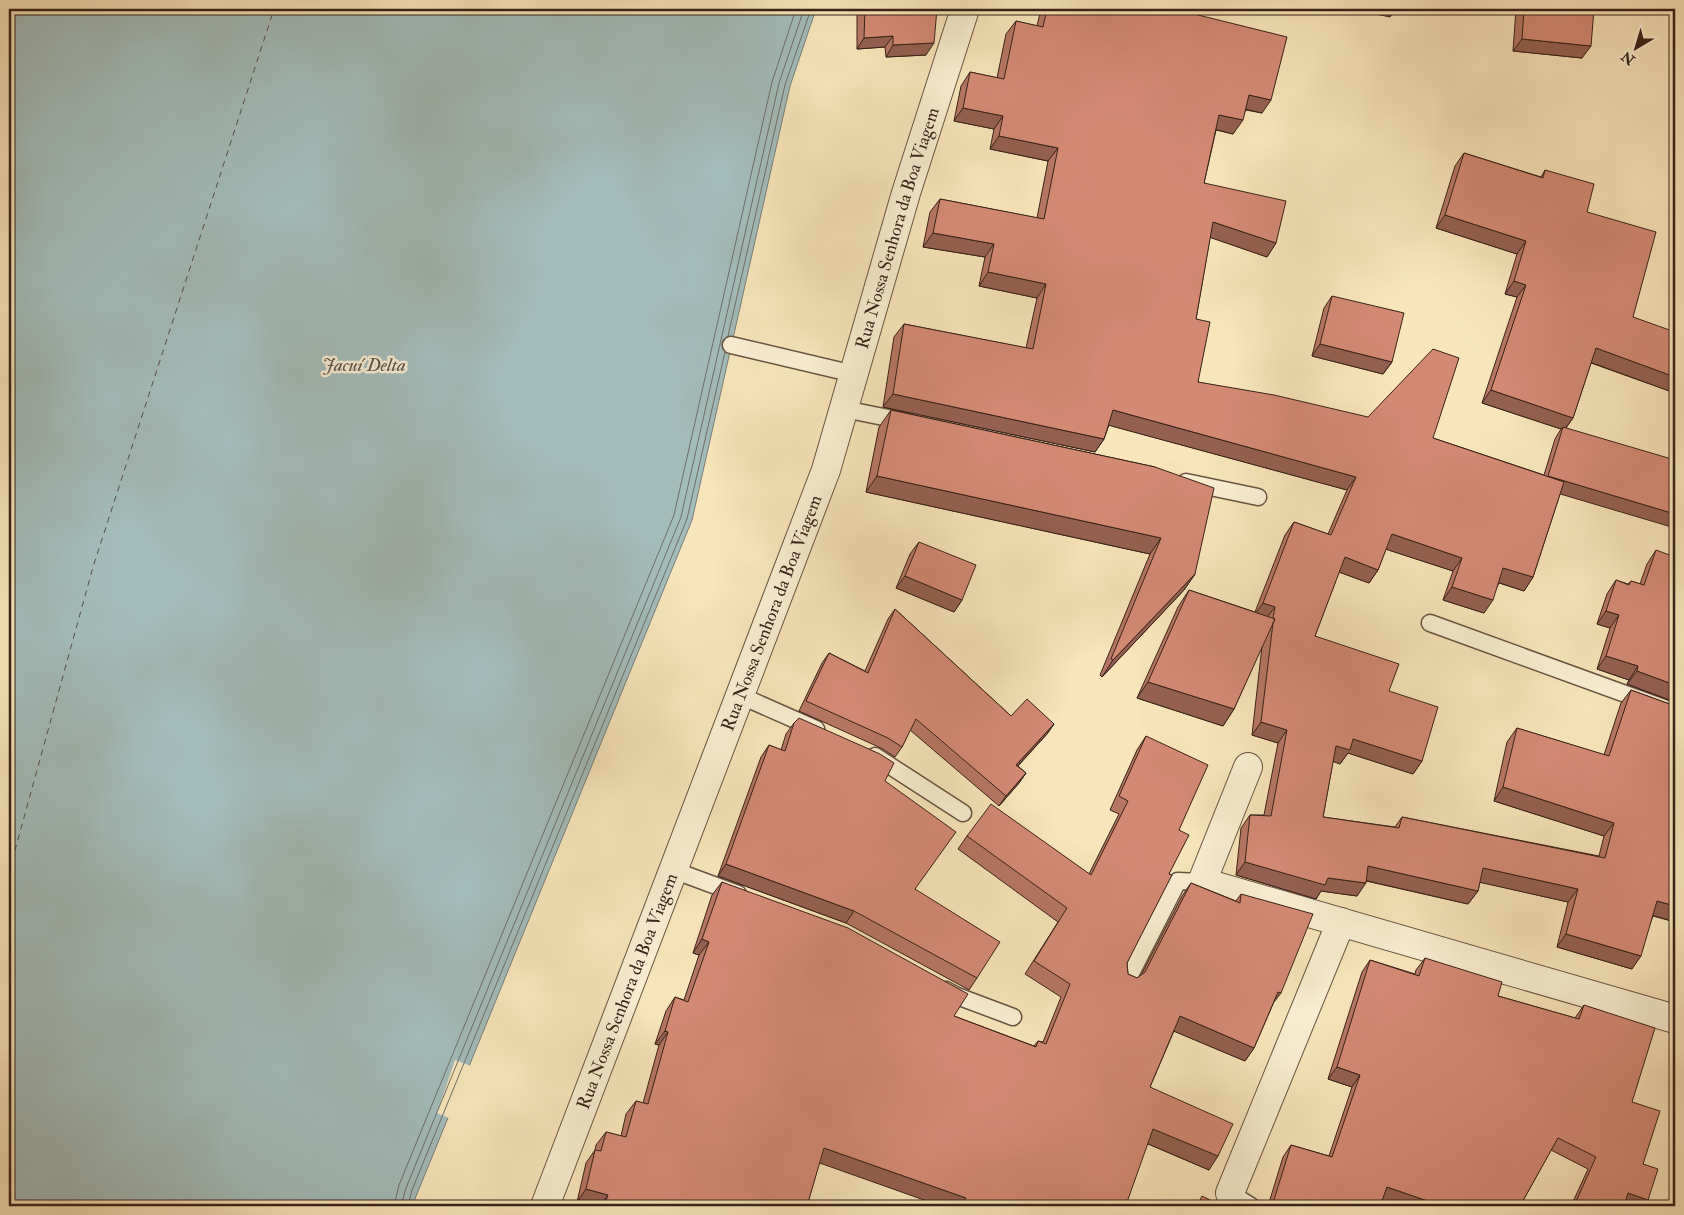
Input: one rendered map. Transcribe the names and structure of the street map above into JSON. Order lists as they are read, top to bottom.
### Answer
{
  "streets": {
    "street": ["Rua Nossa Senhora da Boa Viagem"]
  },
  "water": ["Jacuí Delta"],
  "north": "bottom left"
}
